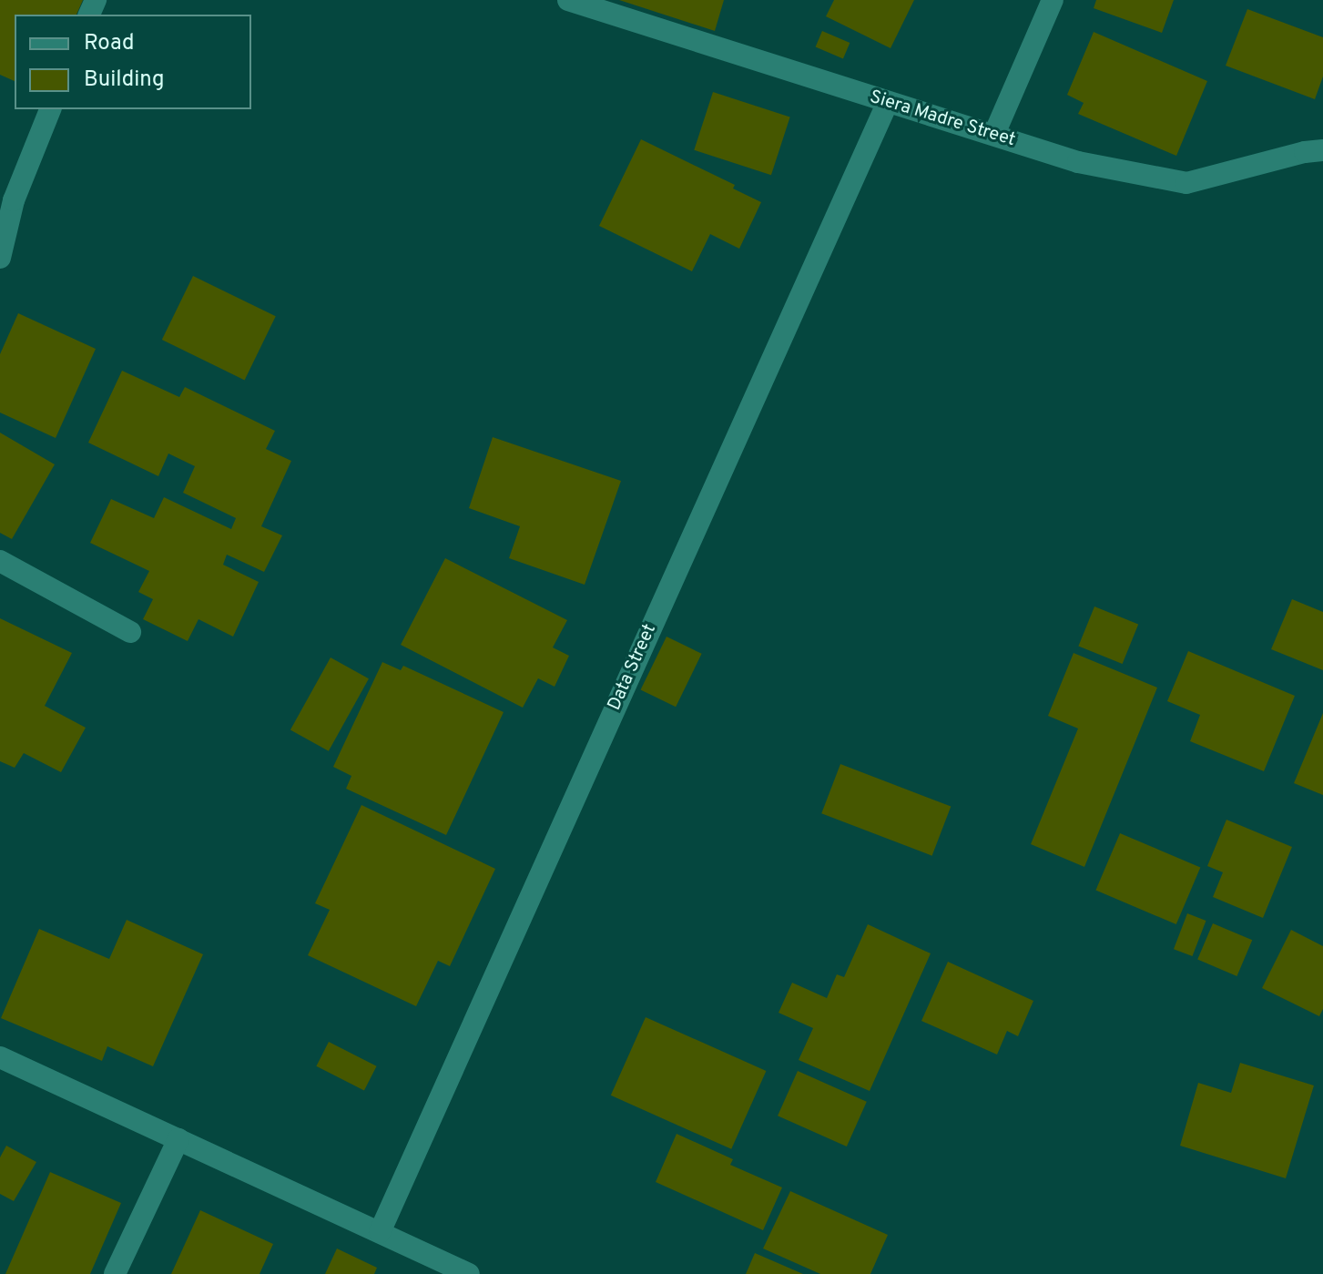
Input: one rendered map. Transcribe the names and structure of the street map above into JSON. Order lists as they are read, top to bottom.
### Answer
{
  "streets": {
    "street": ["Siera Madre Street", "Data Street"]
  },
  "crossings": [
    ["Siera Madre Street", "Data Street"]
  ],
  "legend": ["Road", "Building"]
}
